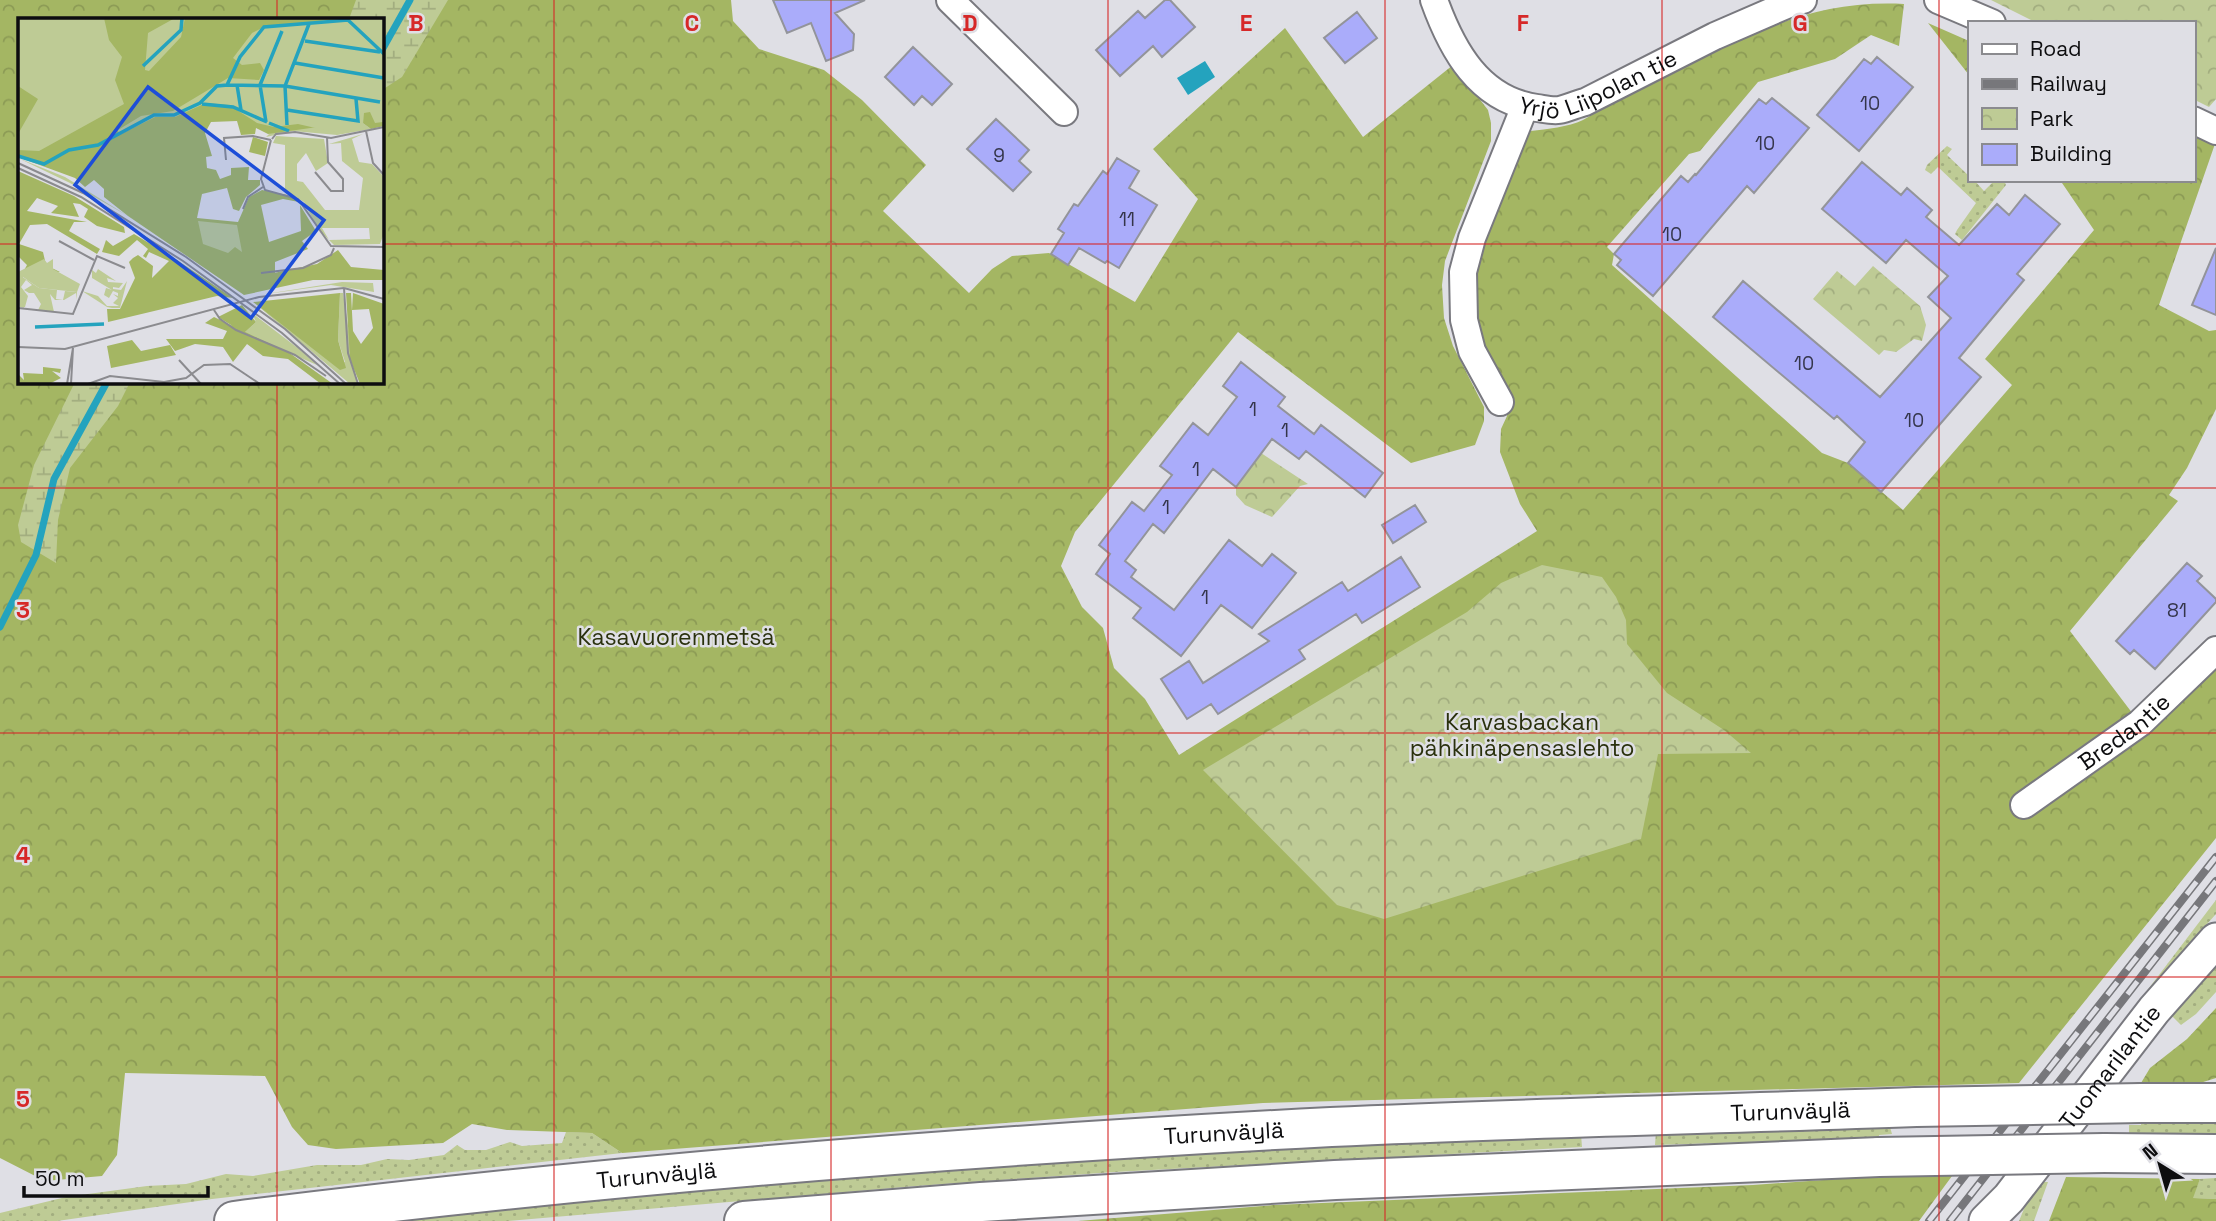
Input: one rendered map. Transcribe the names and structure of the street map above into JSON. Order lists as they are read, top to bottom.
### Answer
{
  "streets": {
    "highway": ["Turunväylä"],
    "main road": ["Tuomarilantie"],
    "street": ["Yrjö Liipolan tie", "Bredantie"]
  },
  "parks": ["Kasavuorenmetsä", "Karvasbackan pähkinäpensaslehto"],
  "house_numbers": [
    "10",
    "10",
    "9",
    "11",
    "10",
    "10",
    "1",
    "10",
    "1",
    "1",
    "1",
    "1",
    "81"
  ],
  "legend": [
    "Road",
    "Railway",
    "Park",
    "Building"
  ],
  "scale_bar": "50 m",
  "north": "top left",
  "grid": {
    "columns": [
      "B",
      "C",
      "D",
      "E",
      "F",
      "G"
    ],
    "rows": ["3", "4", "5"]
  }
}
